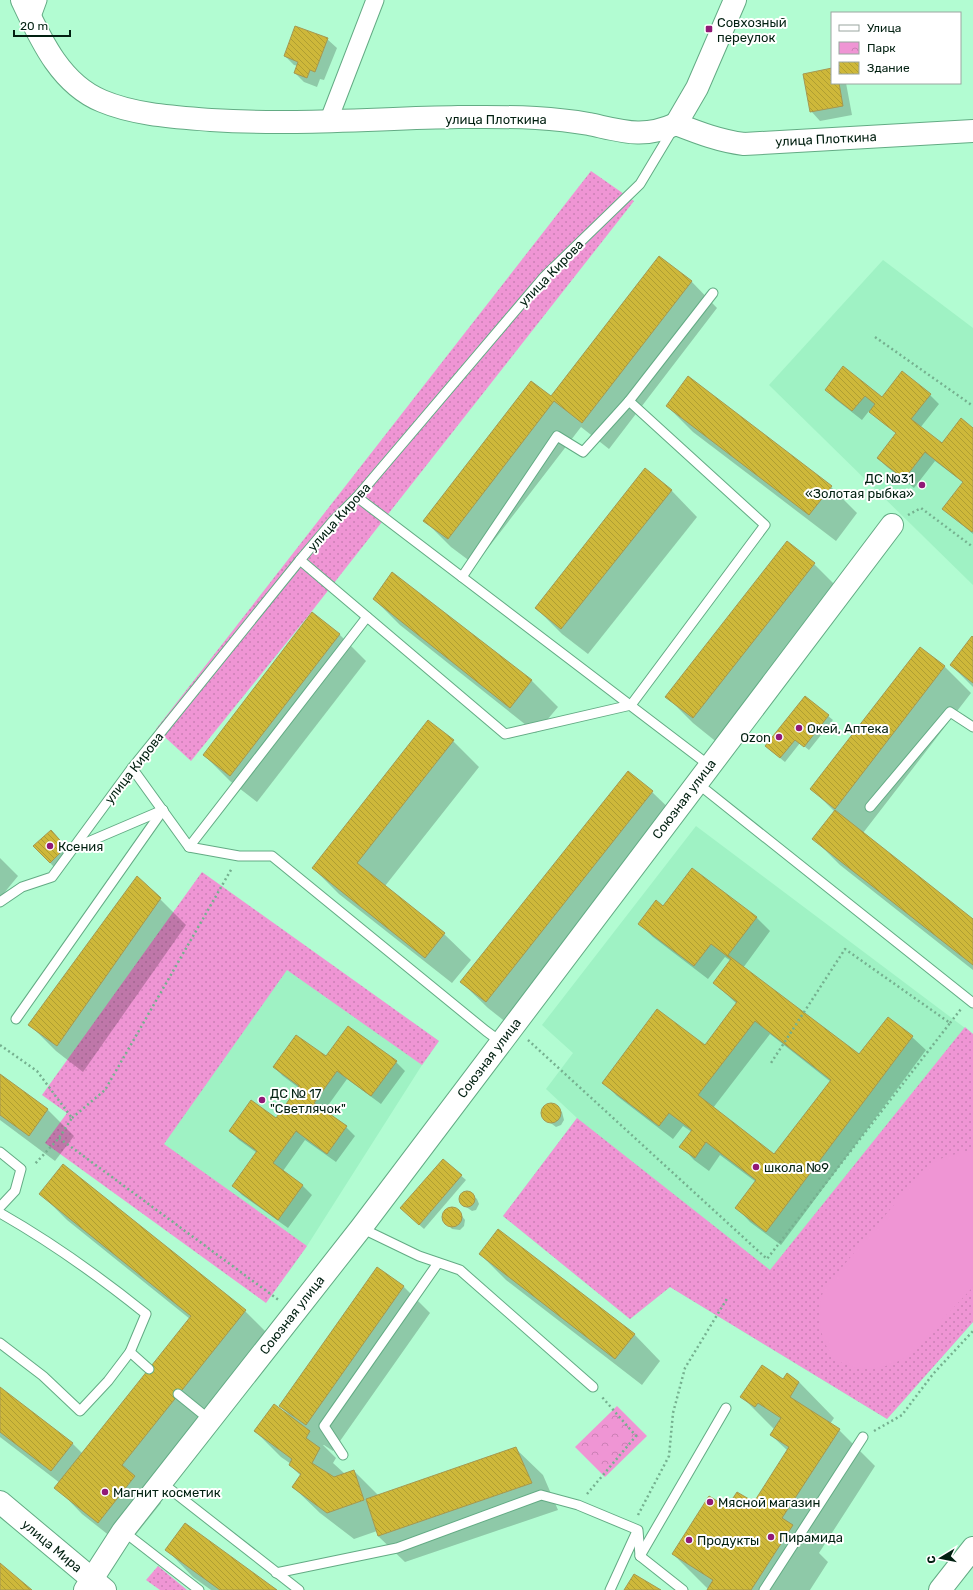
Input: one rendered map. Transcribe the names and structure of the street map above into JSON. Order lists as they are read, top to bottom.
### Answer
{
  "streets": {
    "street": ["улица Плоткина", "Союзная улица", "улица Мира"],
    "lane": ["улица Кирова"]
  },
  "crossings": [
    ["улица Плоткина", "улица Кирова"],
    ["Союзная улица", "улица Мира"]
  ],
  "places": {
    "transit": ["Совхозный переулок"],
    "other": [
      "ДС №31 «Золотая рыбка»",
      "Окей, Аптека",
      "Ozon",
      "Ксения",
      "ДС № 17 \"Светлячок\"",
      "школа №9",
      "Магнит косметик",
      "Мясной магазин",
      "Пирамида",
      "Продукты"
    ]
  },
  "legend": ["Улица", "Парк", "Здание"],
  "scale_bar": "20 m",
  "north": "left"
}
